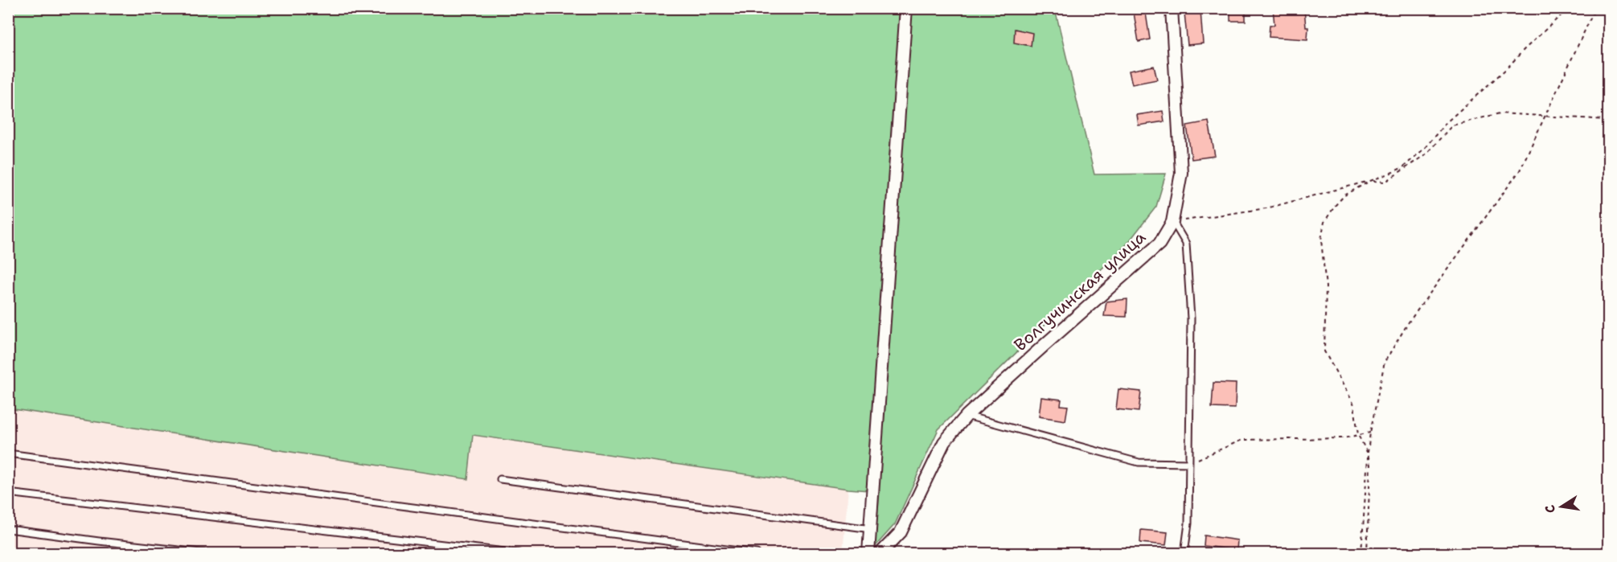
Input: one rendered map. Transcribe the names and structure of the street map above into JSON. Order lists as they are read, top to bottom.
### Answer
{
  "streets": {
    "street": ["Волгучинская улица"]
  },
  "north": "left"
}
